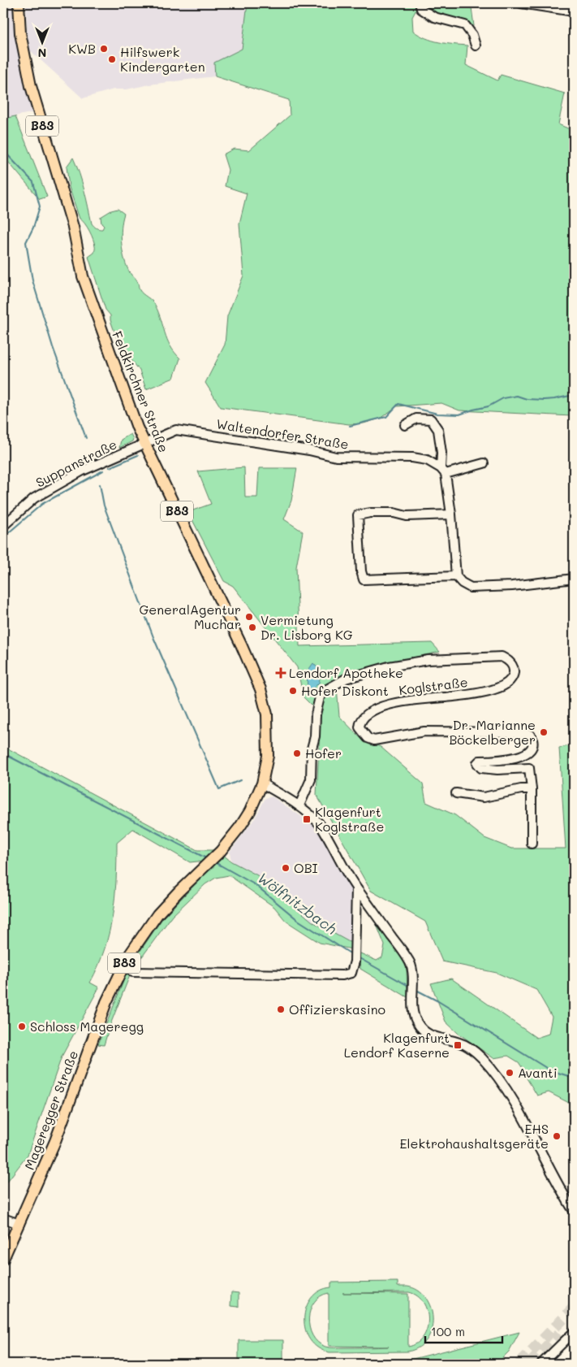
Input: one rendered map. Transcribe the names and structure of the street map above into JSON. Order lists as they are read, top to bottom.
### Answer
{
  "streets": {
    "main road": ["B83", "Feldkirchner Straße", "Mageregger Straße"],
    "street": ["Waltendorfer Straße", "Suppanstraße", "Koglstraße"]
  },
  "crossings": [
    ["Feldkirchner Straße", "Waltendorfer Straße"],
    ["Feldkirchner Straße", "Suppanstraße"],
    ["Feldkirchner Straße", "Mageregger Straße"],
    ["Waltendorfer Straße", "Suppanstraße"]
  ],
  "water": ["Wölfnitzbach"],
  "places": {
    "other": [
      "KWB",
      "Hilfswerk Kindergarten",
      "GeneralAgentur Muchar",
      "Vermietung Dr. Lisborg KG",
      "Hofer Diskont",
      "Dr. Marianne Böckelberger",
      "Hofer",
      "OBI",
      "Offizierskasino",
      "Schloss Mageregg",
      "Avanti",
      "EHS Elektrohaushaltsgeräte"
    ],
    "health": ["Lendorf Apotheke"],
    "transit": ["Klagenfurt Koglstraße", "Klagenfurt Lendorf Kaserne"]
  },
  "scale_bar": "100 m",
  "north": "bottom"
}
